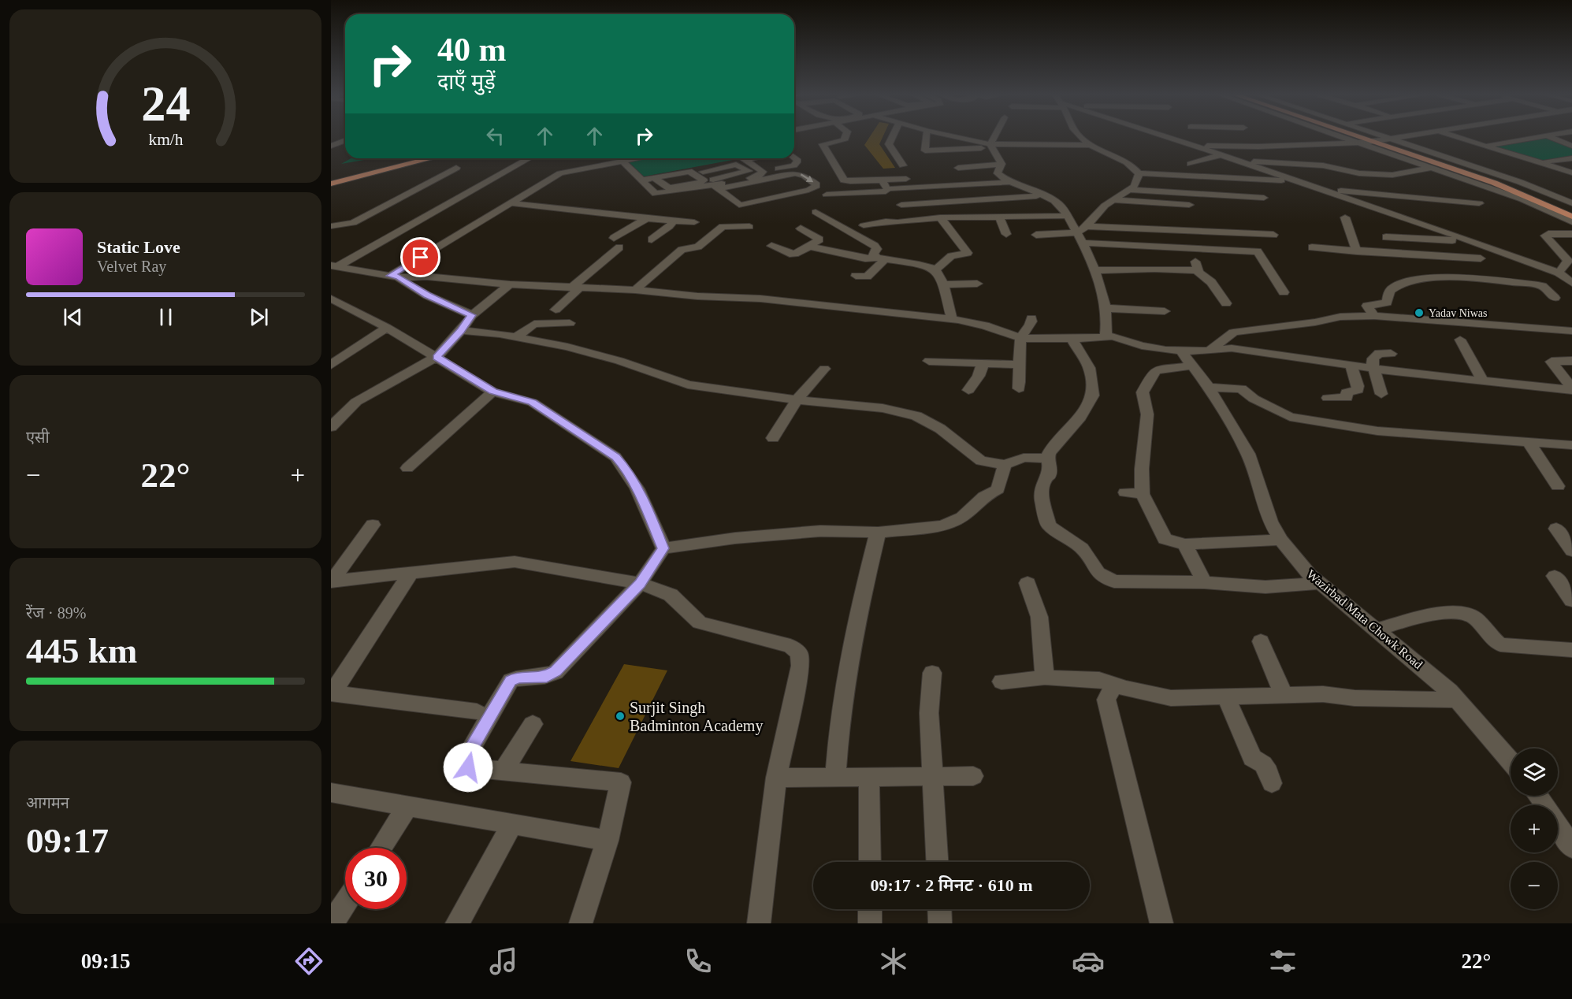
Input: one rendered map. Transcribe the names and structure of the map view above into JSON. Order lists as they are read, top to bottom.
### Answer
{
  "streets": {
    "street": ["Wazirbad Mata Chowk Road"]
  },
  "places": ["Yadav Niwas", "Surjit Singh Badminton Academy"],
  "page": {
    "turn": ["40 m", "दाएँ मुड़ें"],
    "song": ["Static Love", "Velvet Ray"],
    "tile": [
      "एसी",
      ["रेंज · 89%", "445 km"],
      ["आगमन", "09:17"]
    ],
    "heat": ["−", "22°", "+"],
    "map_buttons": ["+", "−"],
    "limit": "30",
    "trip": "09:17 · 2 मिनट · 610 m",
    "tabs": ["09:15", "22°"],
    "gauge": ["24", "km/h"]
  }
}
